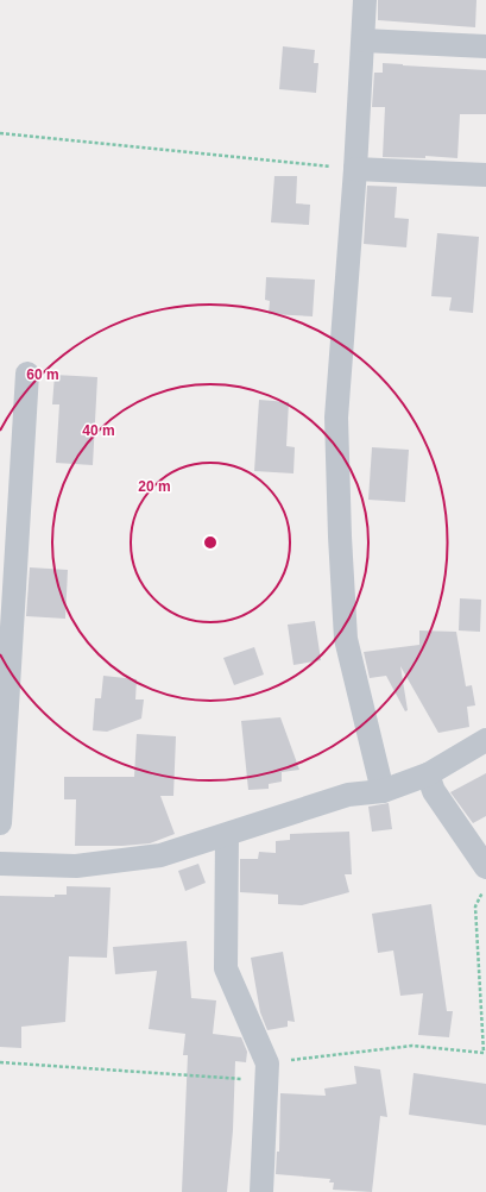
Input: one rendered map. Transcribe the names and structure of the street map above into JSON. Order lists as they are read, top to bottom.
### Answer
{
  "rings": ["60 m", "40 m", "20 m"]
}
